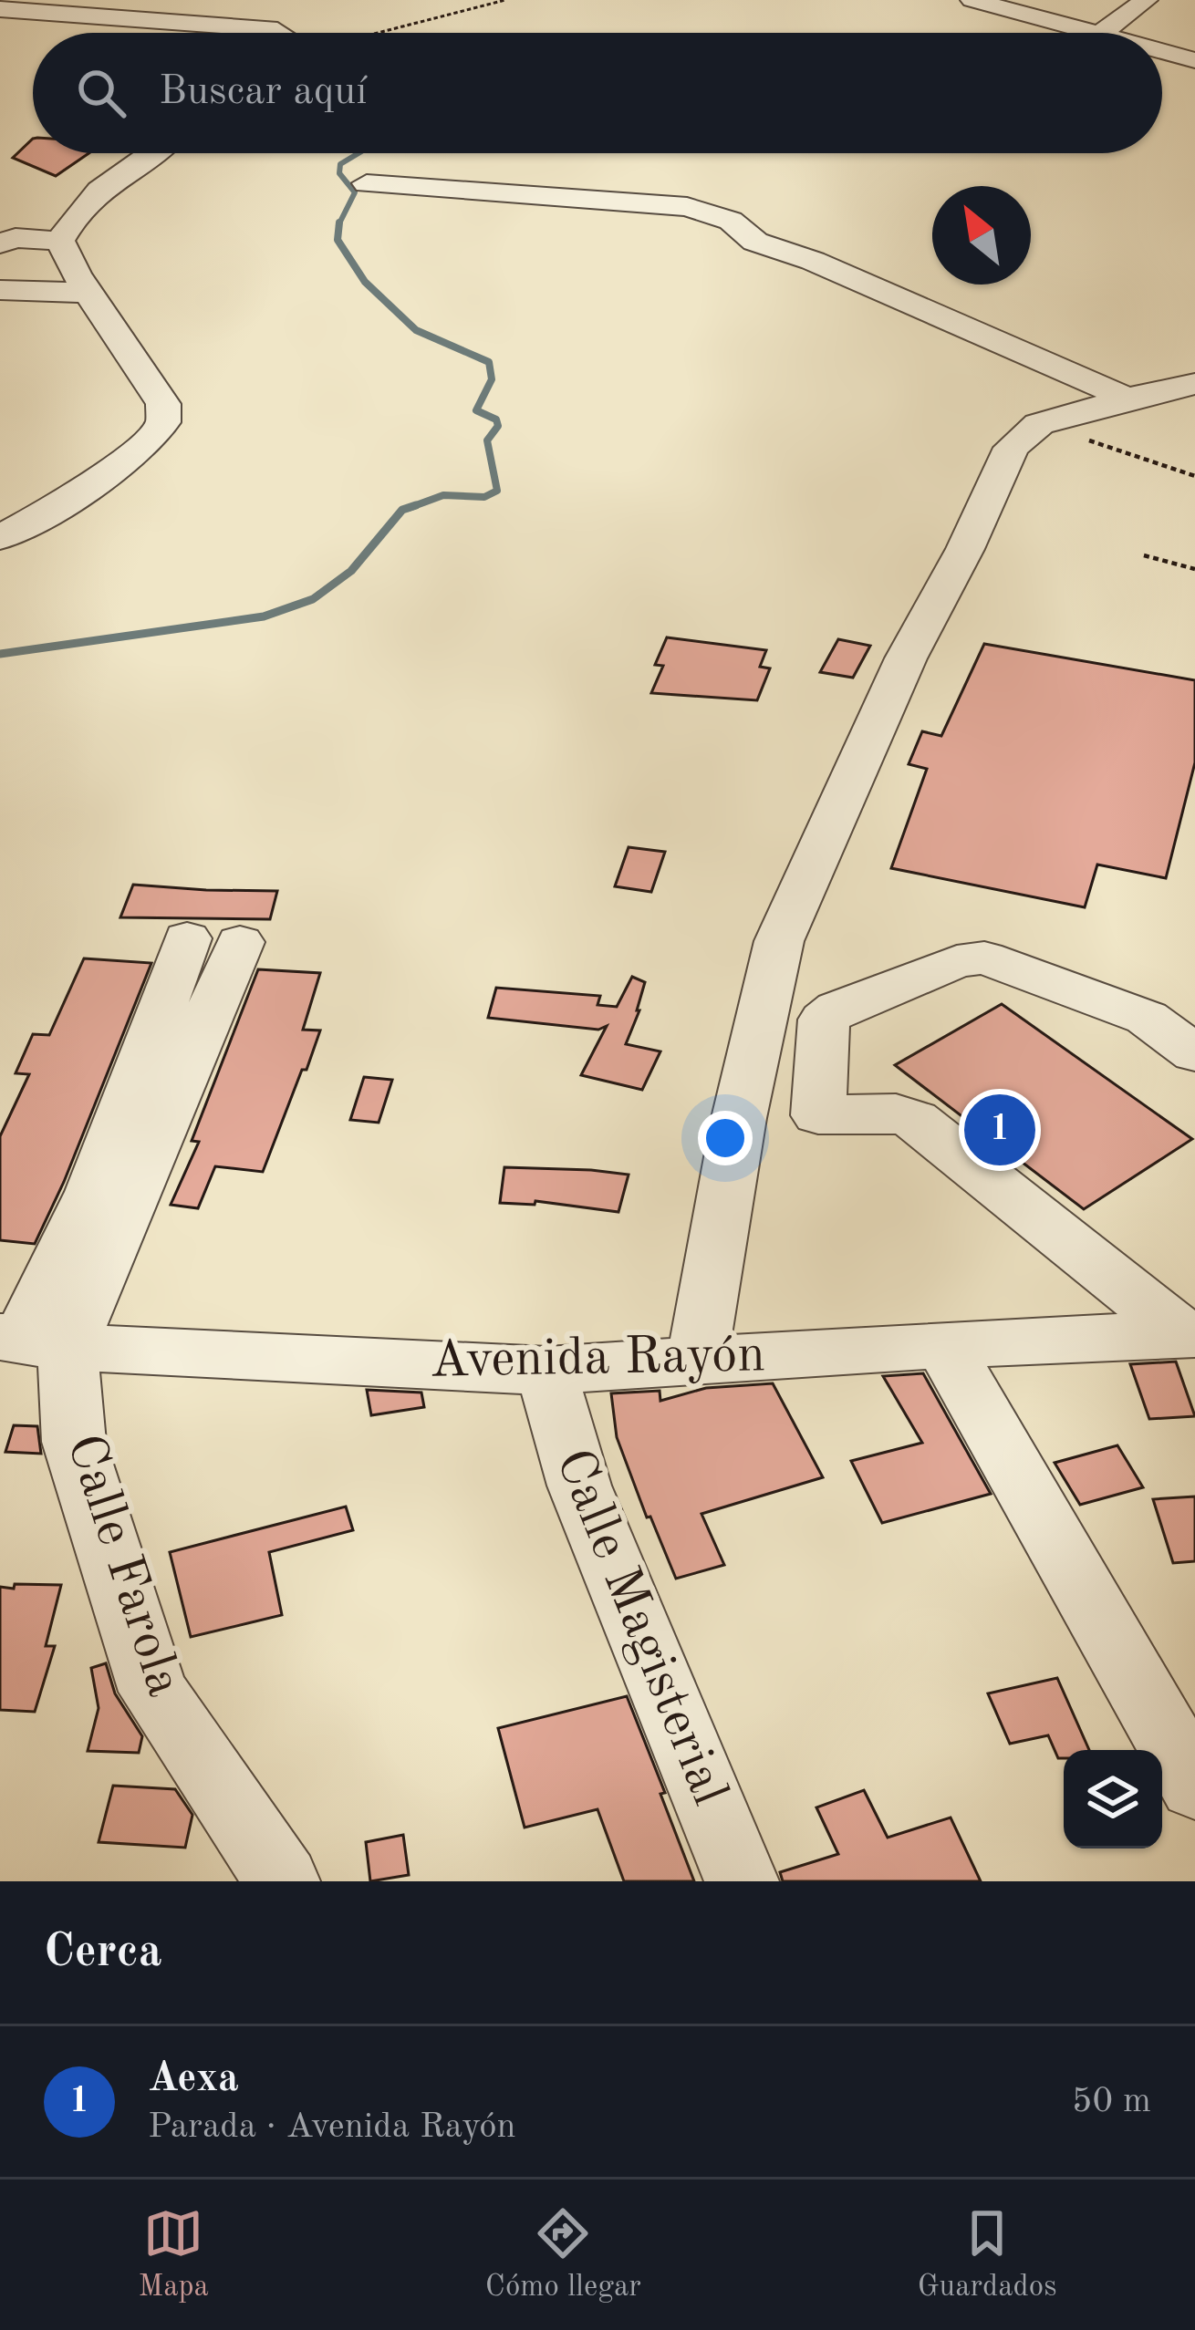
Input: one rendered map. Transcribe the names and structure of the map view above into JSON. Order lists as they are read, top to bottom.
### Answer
{
  "streets": {
    "street": ["Avenida Rayón", "Calle Farola", "Calle Magisterial"]
  },
  "crossings": [
    ["Avenida Rayón", "Calle Farola"],
    ["Avenida Rayón", "Calle Magisterial"]
  ],
  "north": "top left",
  "page": {
    "search": "Buscar aquí",
    "pins": "1",
    "heading": "Cerca",
    "list": [
      {
        "mark": "1",
        "name": "Aexa",
        "note": "Parada · Avenida Rayón",
        "value": "50 m"
      }
    ],
    "nav": ["Mapa", "Cómo llegar", "Guardados"]
  }
}
